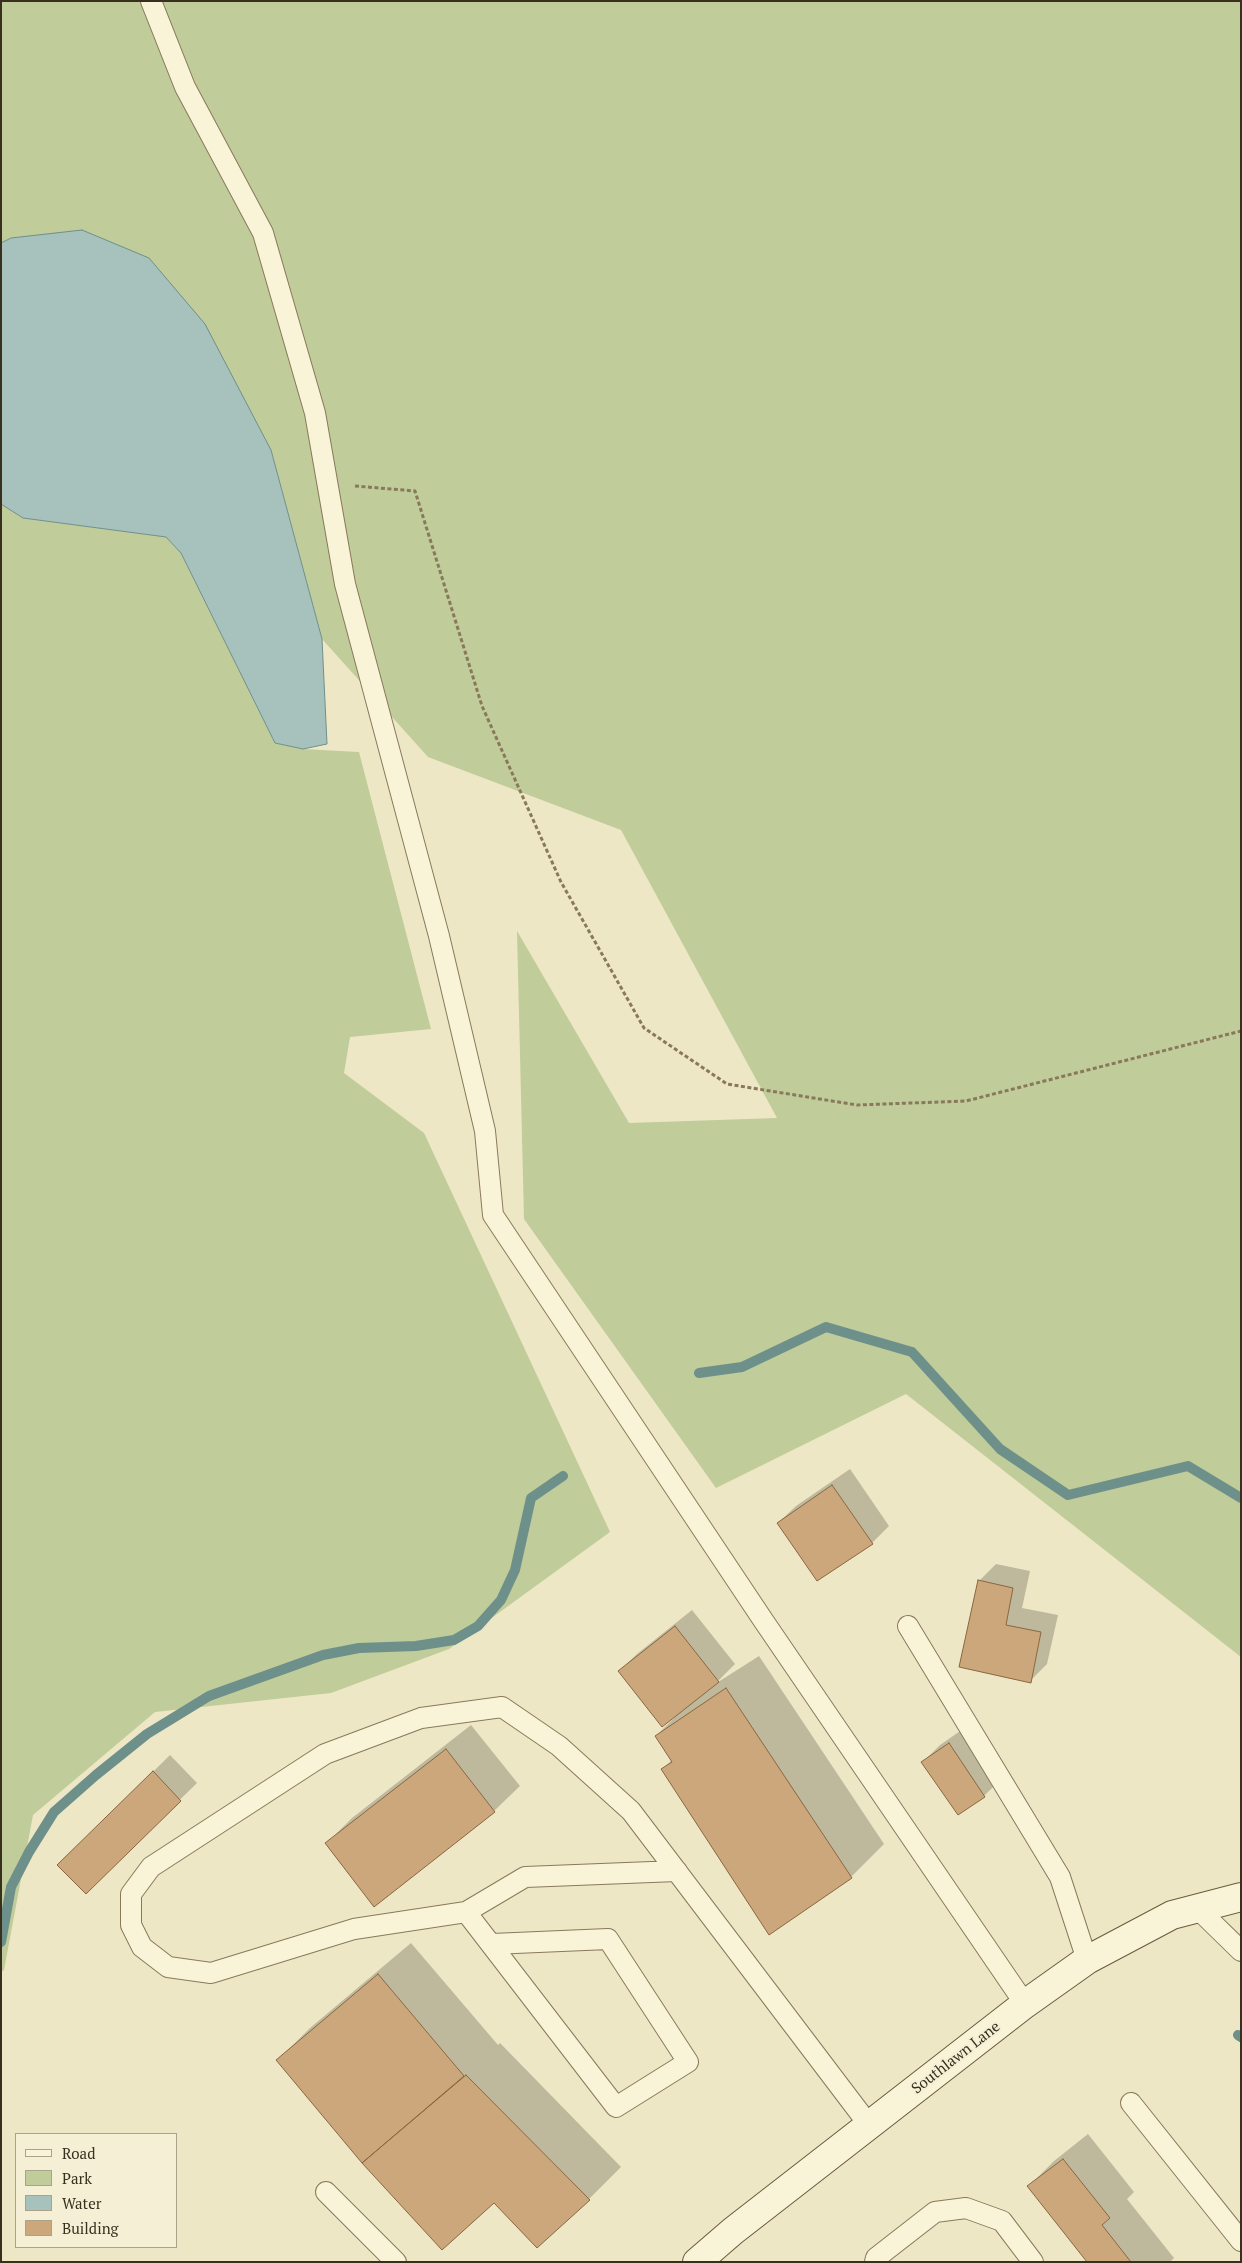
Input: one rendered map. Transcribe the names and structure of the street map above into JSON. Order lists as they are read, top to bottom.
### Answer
{
  "streets": {
    "street": ["Southlawn Lane"]
  },
  "legend": [
    "Road",
    "Park",
    "Water",
    "Building"
  ]
}
